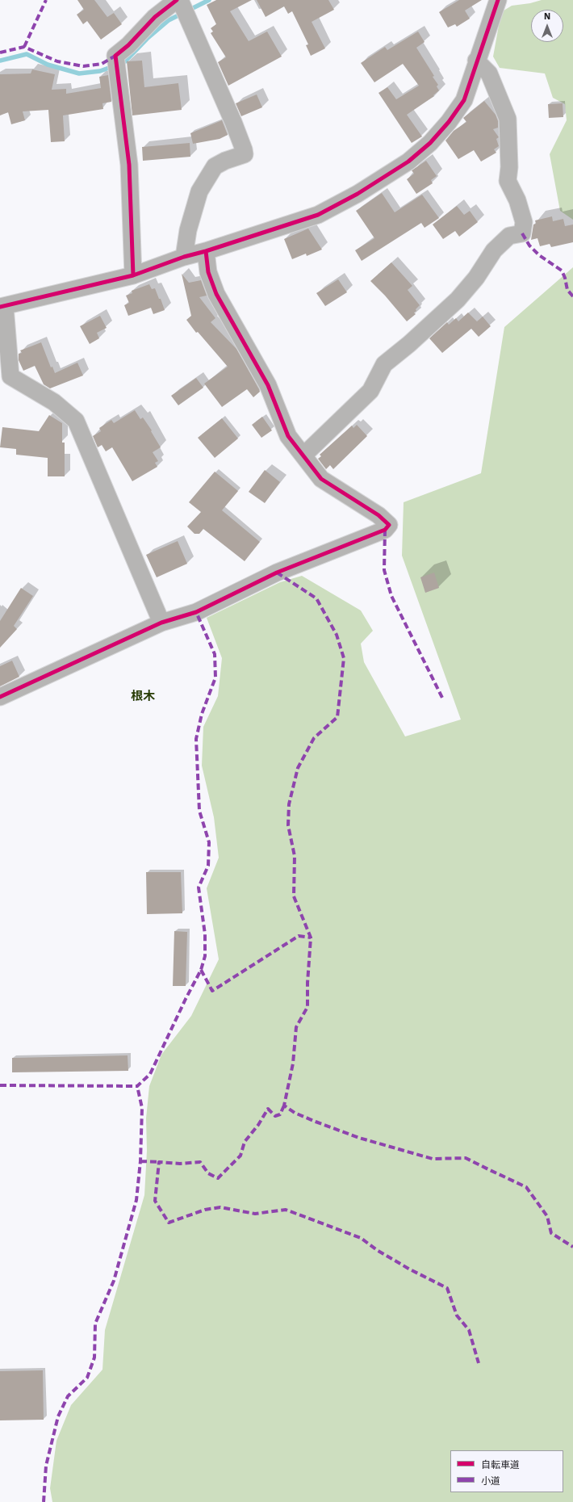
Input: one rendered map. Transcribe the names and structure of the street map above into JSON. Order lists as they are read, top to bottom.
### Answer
{
  "districts": ["根木"],
  "legend": ["自転車道", "小道"],
  "north": "top"
}
